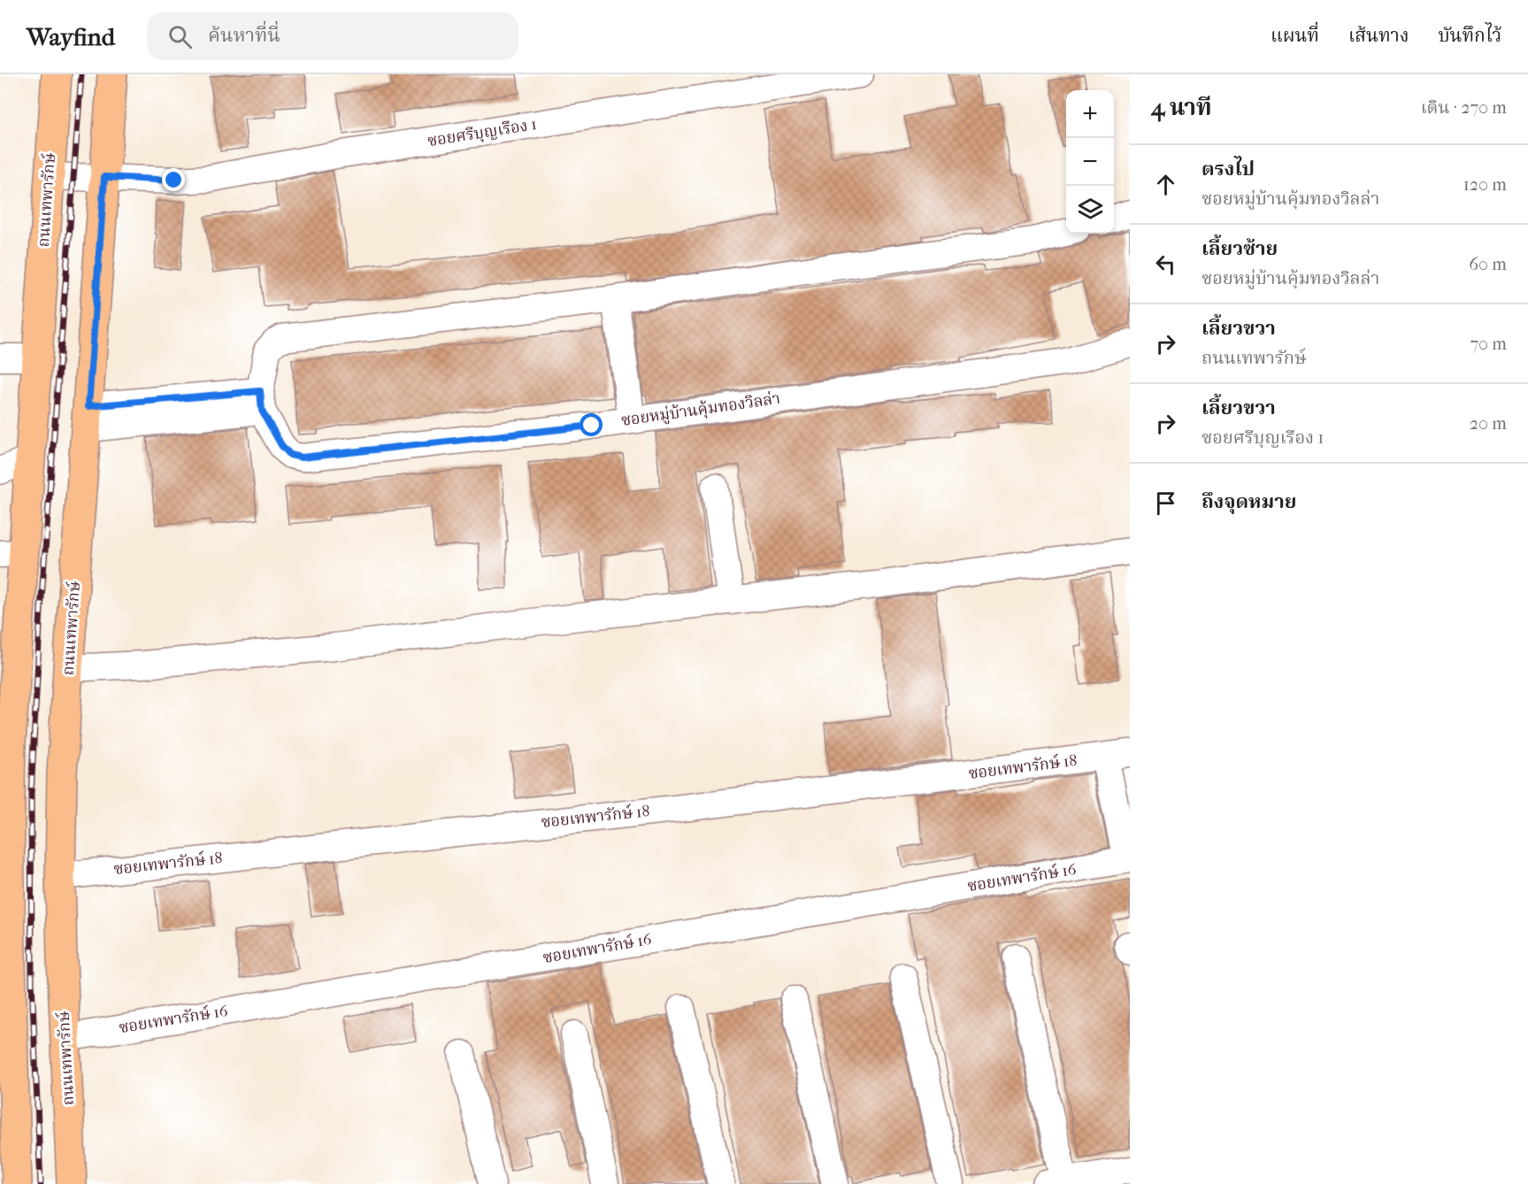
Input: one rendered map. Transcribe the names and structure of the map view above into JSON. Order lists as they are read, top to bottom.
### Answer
{
  "streets": {
    "main road": ["ถนนเทพารักษ์"],
    "street": [
      "ซอยศรีบุญเรือง 1",
      "ซอยหมู่บ้านคุ้มทองวิลล่า",
      "ซอยเทพารักษ์ 18",
      "ซอยเทพารักษ์ 16"
    ]
  },
  "crossings": [
    ["ซอยศรีบุญเรือง 1", "ถนนเทพารักษ์"],
    ["ถนนเทพารักษ์", "ซอยเทพารักษ์ 18"],
    ["ถนนเทพารักษ์", "ซอยเทพารักษ์ 16"]
  ],
  "page": {
    "header": "Wayfind",
    "search": "ค้นหาที่นี่",
    "nav": ["แผนที่", "เส้นทาง", "บันทึกไว้"],
    "heading": ["4 นาที", "เดิน · 270 m"],
    "map_buttons": ["+", "−"],
    "list": [
      ["ตรงไป", "ซอยหมู่บ้านคุ้มทองวิลล่า", "120 m"],
      ["เลี้ยวซ้าย", "ซอยหมู่บ้านคุ้มทองวิลล่า", "60 m"],
      ["เลี้ยวขวา", "ถนนเทพารักษ์", "70 m"],
      ["เลี้ยวขวา", "ซอยศรีบุญเรือง 1", "20 m"],
      "ถึงจุดหมาย"
    ]
  }
}
